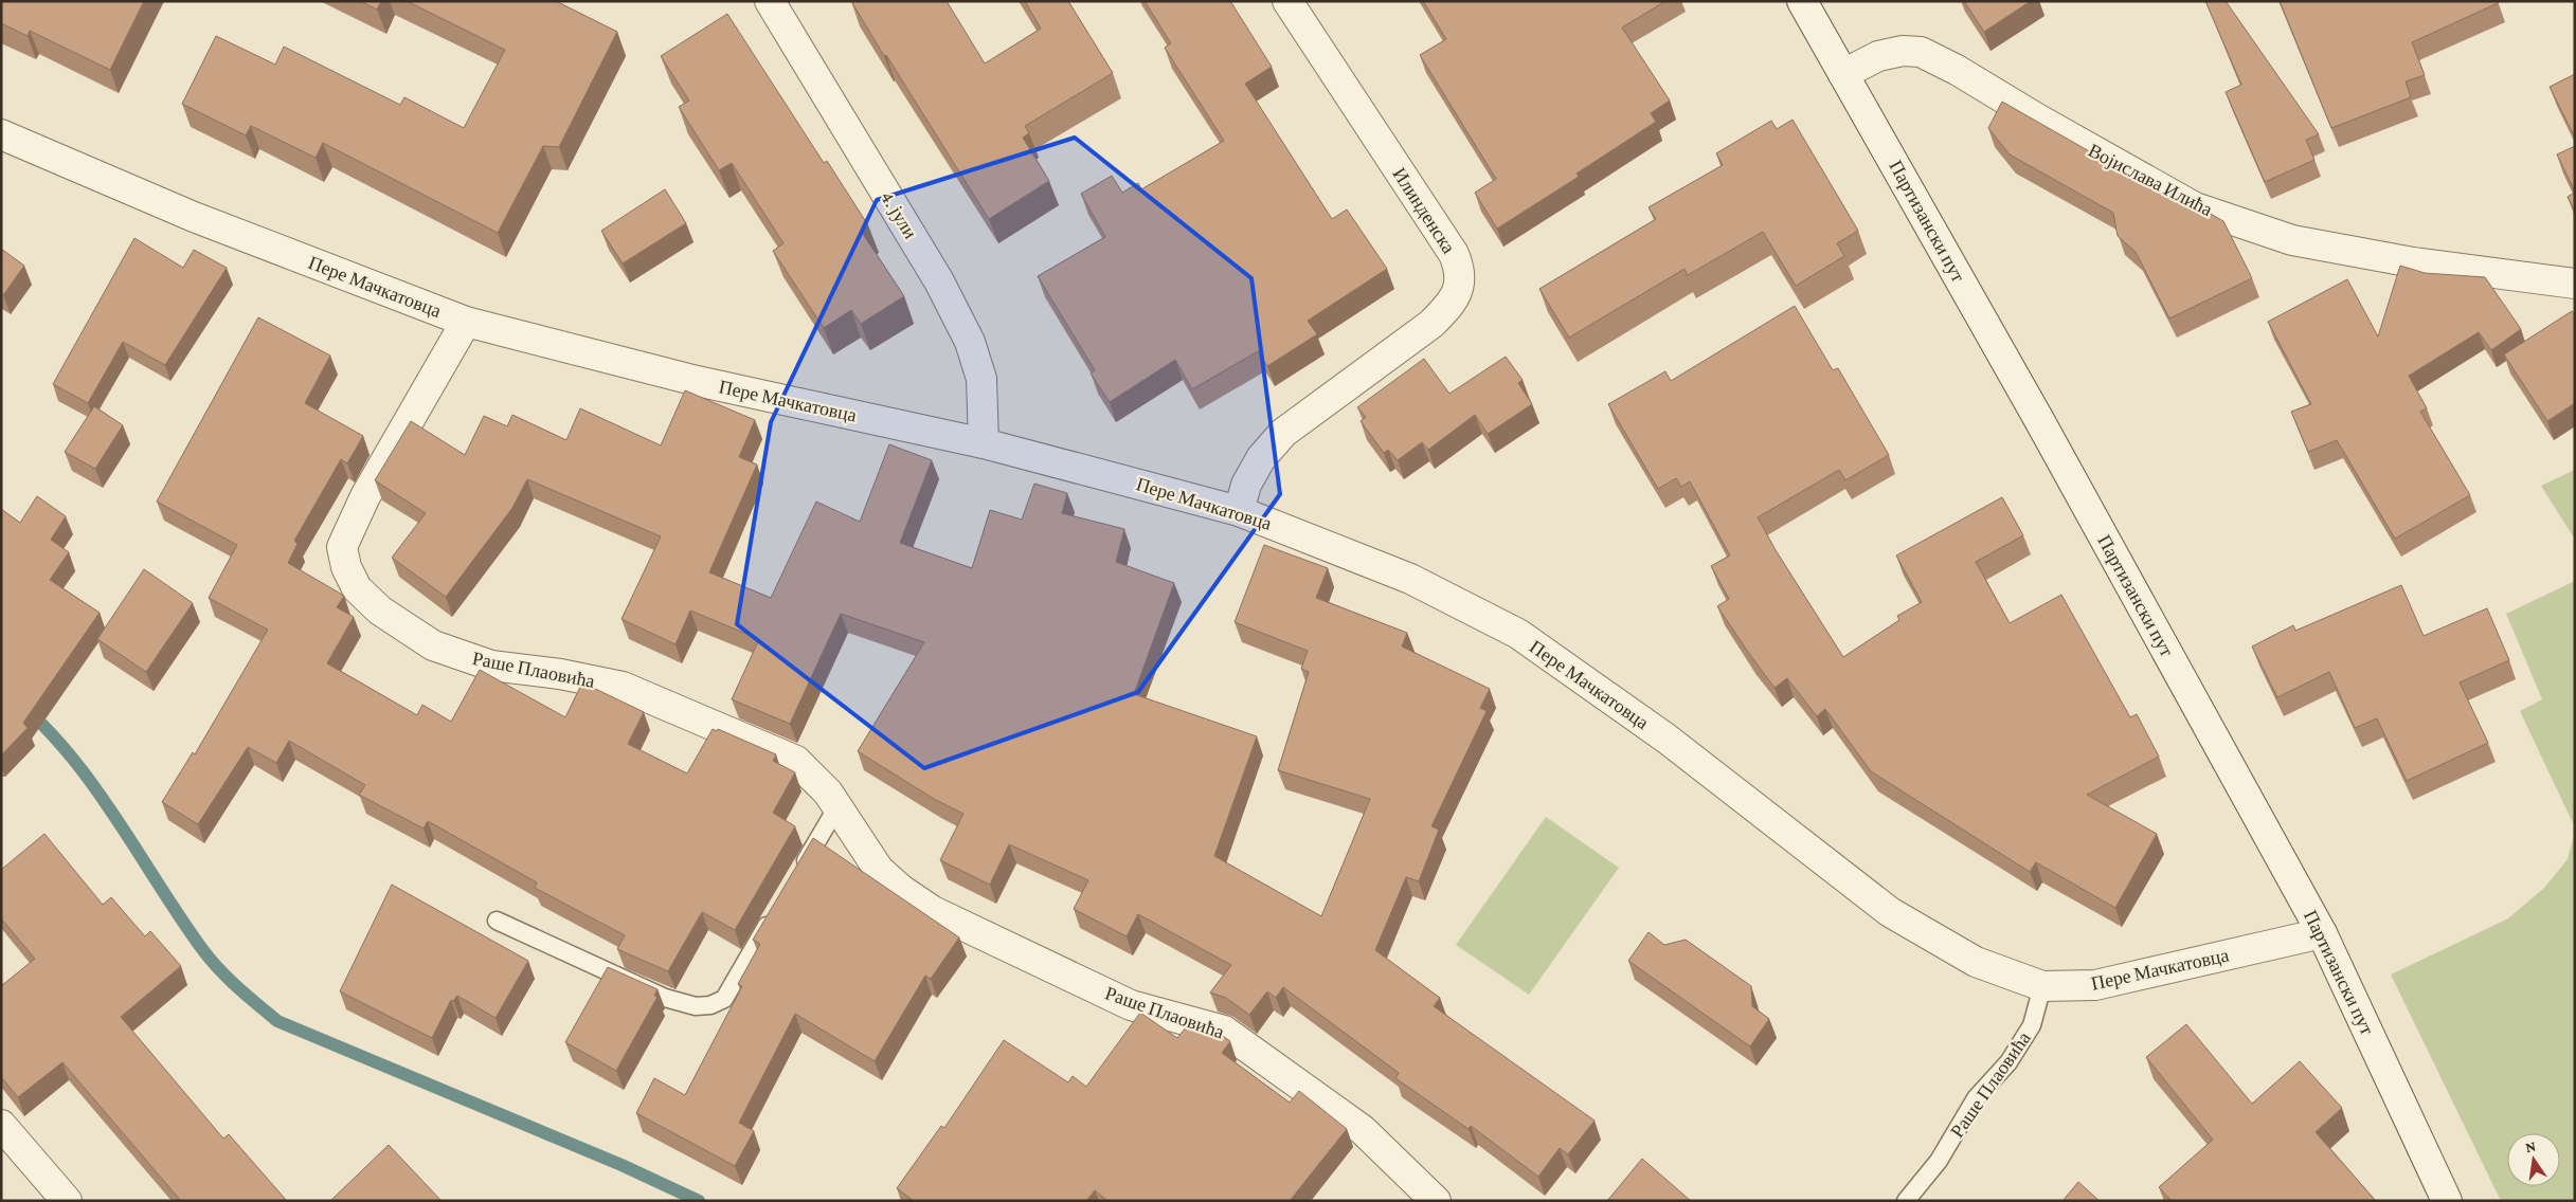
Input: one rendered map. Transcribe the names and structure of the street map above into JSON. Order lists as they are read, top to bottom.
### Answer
{
  "streets": {
    "street": [
      "Војислава Илића",
      "Илинденска",
      "4. јули",
      "Партизански пут",
      "Пере Мачкатовца",
      "Раше Плаовића"
    ]
  },
  "crossings": [
    ["Војислава Илића", "Партизански пут"],
    ["Илинденска", "Пере Мачкатовца"],
    ["4. јули", "Пере Мачкатовца"],
    ["Партизански пут", "Пере Мачкатовца"],
    ["Пере Мачкатовца", "Раше Плаовића"]
  ],
  "north": "top"
}
